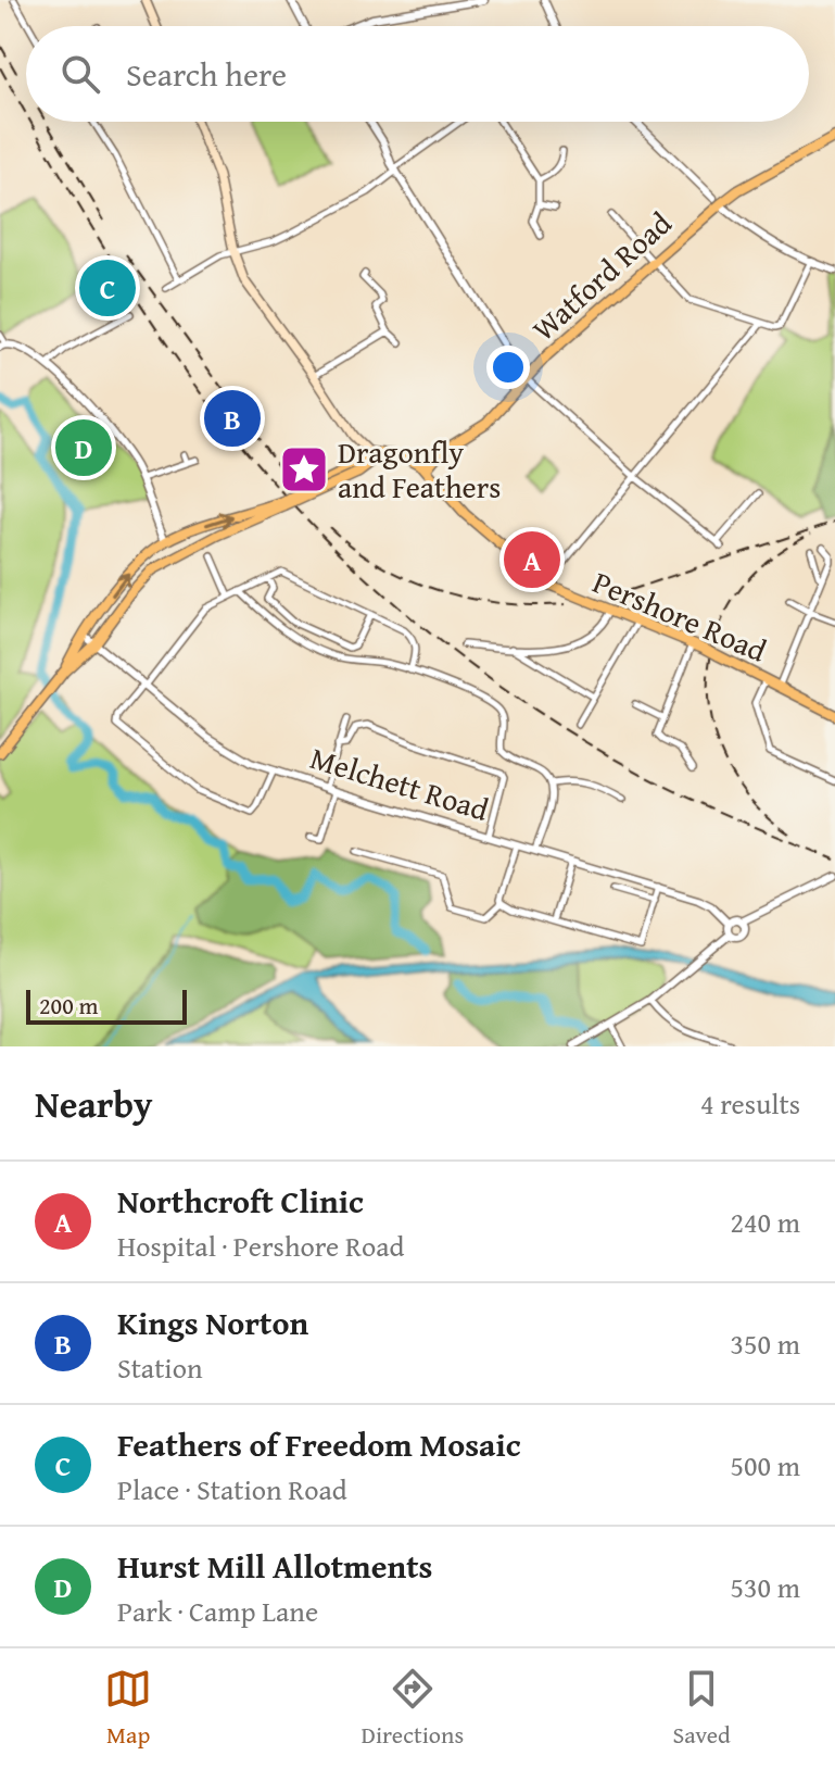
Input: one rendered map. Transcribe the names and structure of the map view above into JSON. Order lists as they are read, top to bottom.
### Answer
{
  "streets": {
    "main road": ["Watford Road", "Pershore Road"],
    "street": ["Melchett Road"]
  },
  "crossings": [
    ["Watford Road", "Pershore Road"]
  ],
  "places": {
    "place": ["Dragonfly and Feathers"]
  },
  "scale_bar": "200 m",
  "page": {
    "search": "Search here",
    "pins": [
      "C",
      "B",
      "D",
      "A"
    ],
    "scale": "200 m",
    "heading": ["Nearby", "4 results"],
    "list": [
      {
        "mark": "A",
        "name": "Northcroft Clinic",
        "note": "Hospital · Pershore Road",
        "value": "240 m"
      },
      {
        "mark": "B",
        "name": "Kings Norton",
        "note": "Station",
        "value": "350 m"
      },
      {
        "mark": "C",
        "name": "Feathers of Freedom Mosaic",
        "note": "Place · Station Road",
        "value": "500 m"
      },
      {
        "mark": "D",
        "name": "Hurst Mill Allotments",
        "note": "Park · Camp Lane",
        "value": "530 m"
      }
    ],
    "nav": ["Map", "Directions", "Saved"]
  }
}
